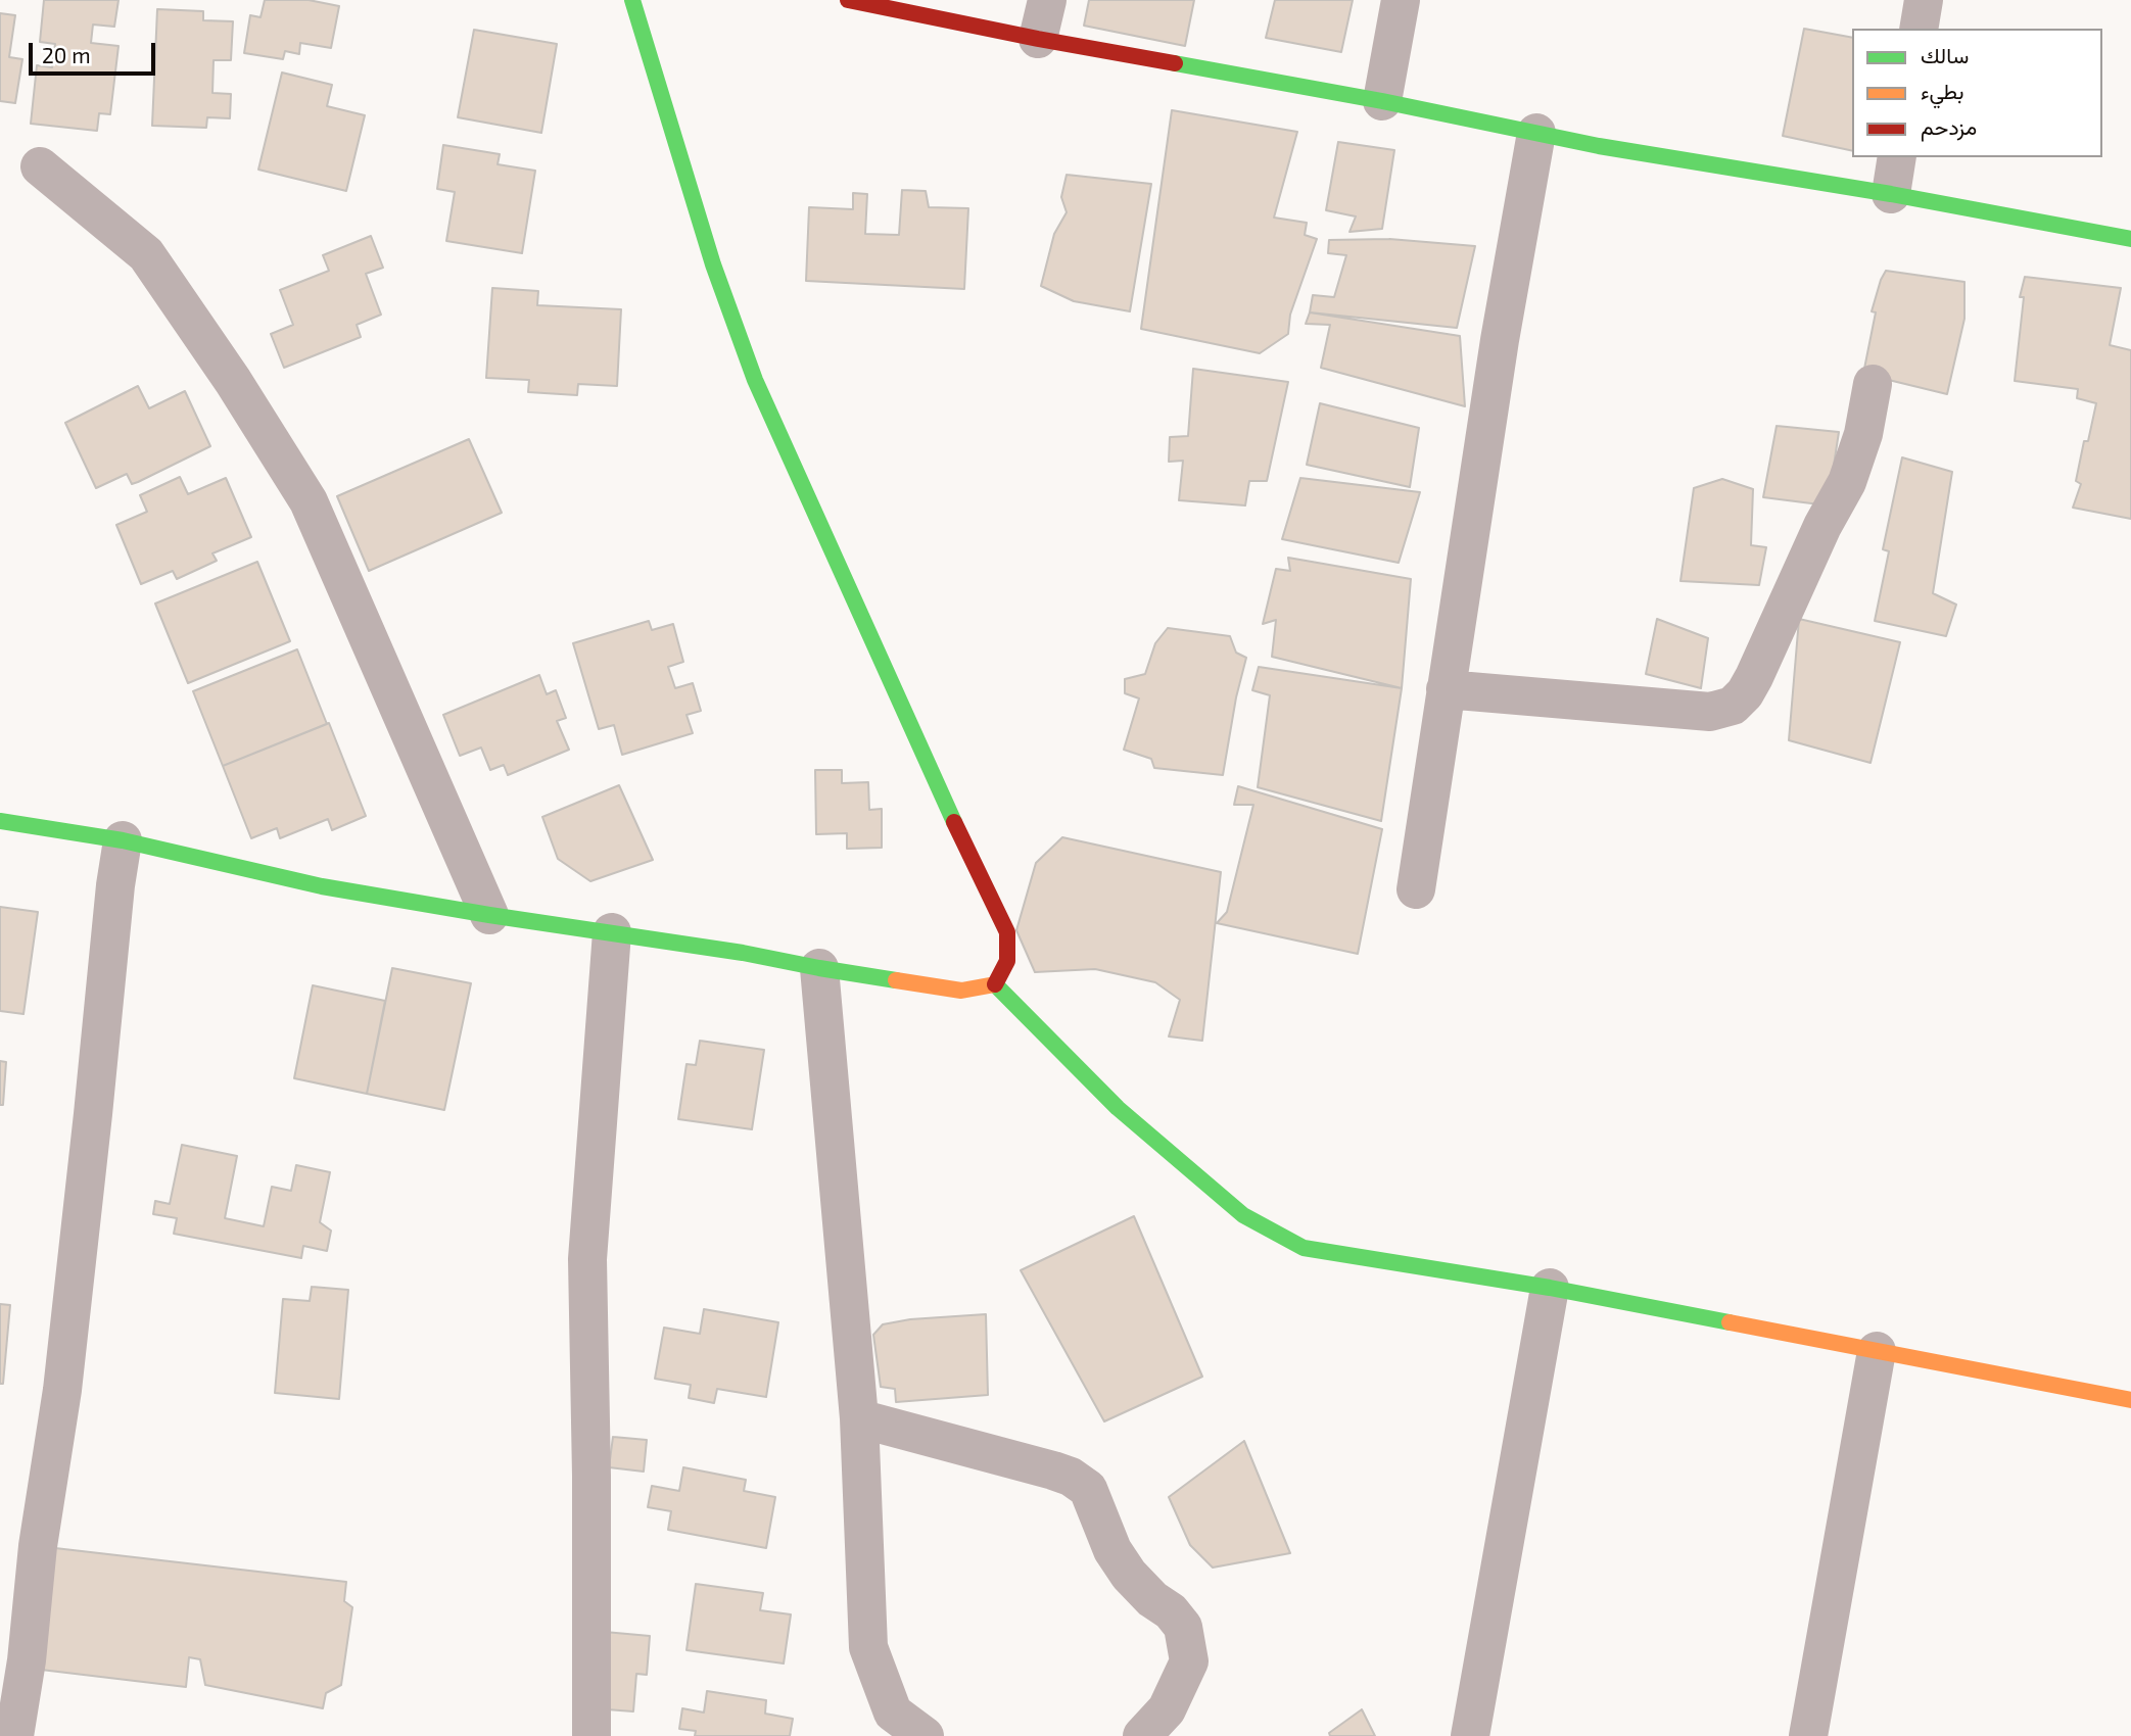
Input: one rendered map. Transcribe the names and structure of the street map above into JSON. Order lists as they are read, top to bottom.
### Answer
{
  "legend": ["سالك", "بطيء", "مزدحم"],
  "scale_bar": "20 m"
}
